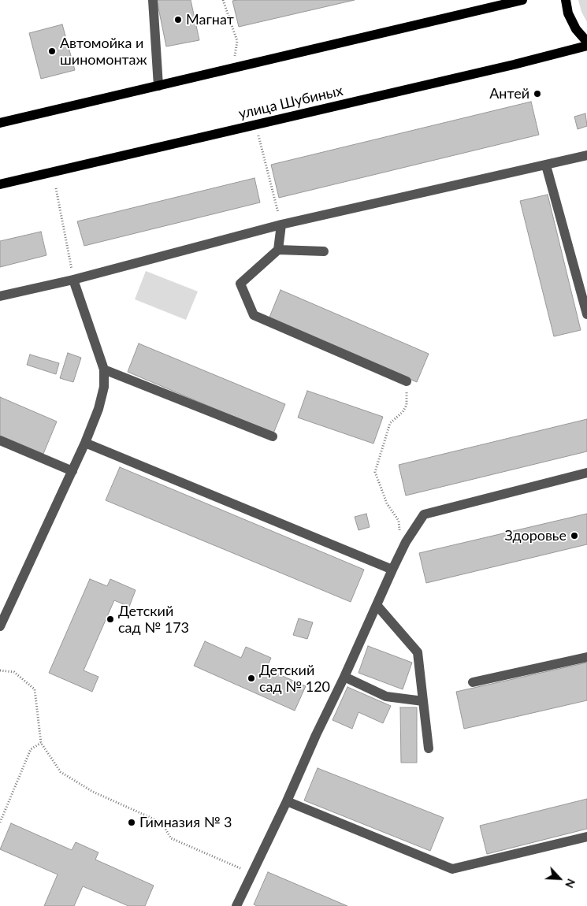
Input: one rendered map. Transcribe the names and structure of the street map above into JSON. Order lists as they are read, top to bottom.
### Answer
{
  "streets": {
    "main road": ["улица Шубиных"]
  },
  "places": [
    "Магнат",
    "Автомойка и шиномонтаж",
    "Антей",
    "Здоровье",
    "Детский сад № 173",
    "Детский сад № 120",
    "Гимназия № 3"
  ],
  "north": "bottom right"
}
